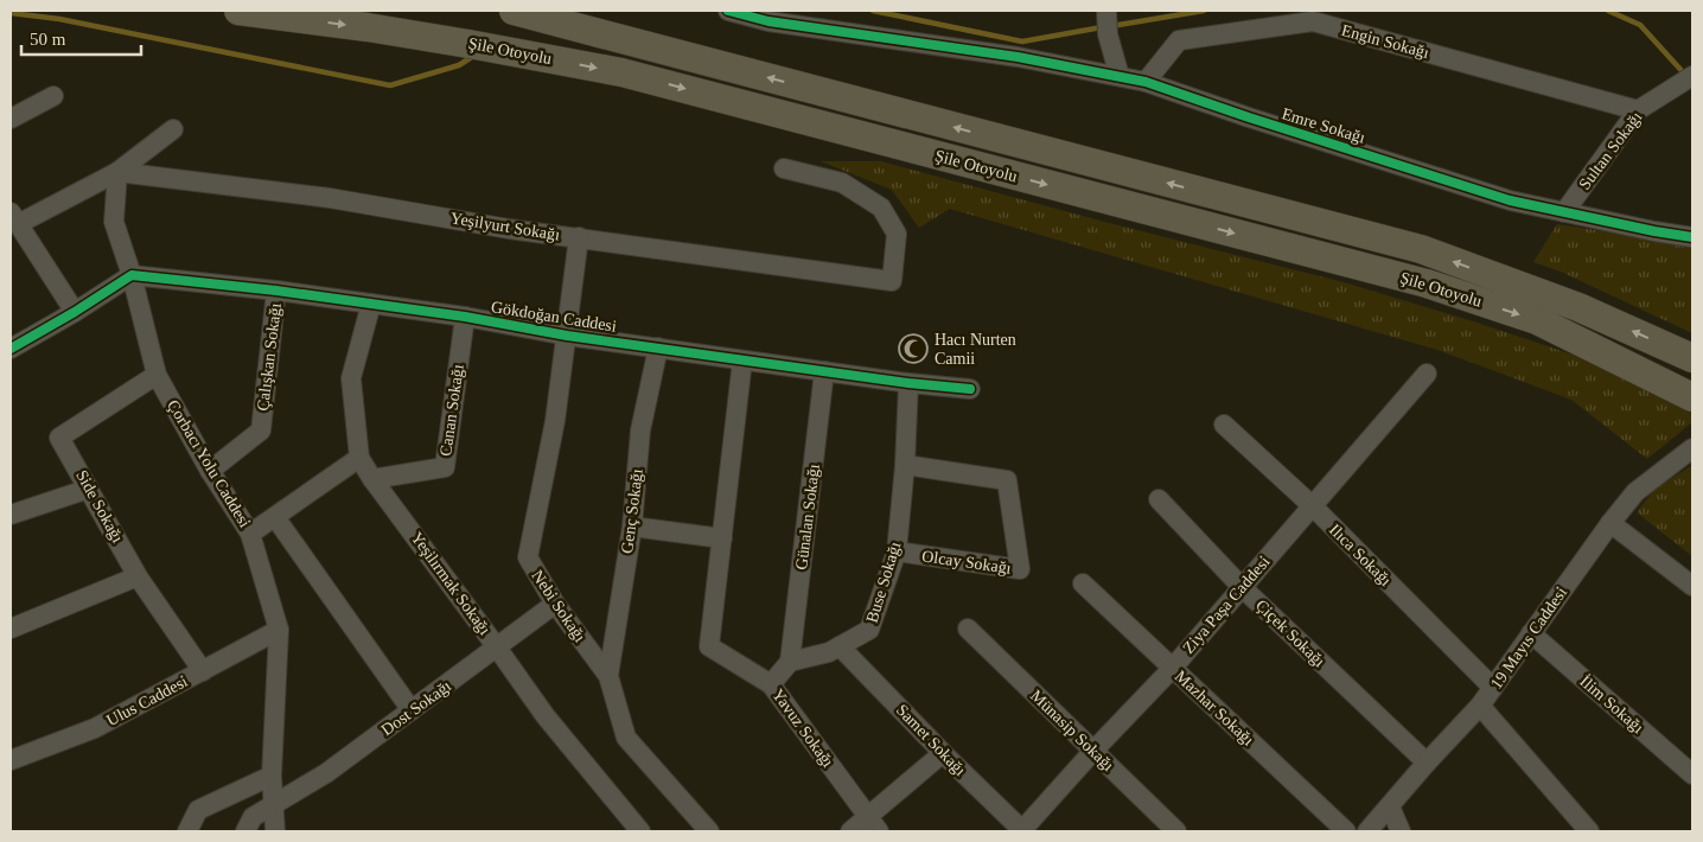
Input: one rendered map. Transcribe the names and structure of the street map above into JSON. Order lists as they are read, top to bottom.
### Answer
{
  "streets": {
    "highway": ["Şile Otoyolu"],
    "street": [
      "Engin Sokağı",
      "Emre Sokağı",
      "Sultan Sokağı",
      "Yeşilyurt Sokağı",
      "Gökdoğan Caddesi",
      "Çalışkan Sokağı",
      "Canan Sokağı",
      "Çorbacı Yolu Caddesi",
      "Side Sokağı",
      "Genç Sokağı",
      "Günalan Sokağı",
      "Ilıca Sokağı",
      "Olcay Sokağı",
      "Buse Sokağı",
      "Yeşilırmak Sokağı",
      "Ziya Paşa Caddesi",
      "Nebi Sokağı",
      "Çiçek Sokağı",
      "19 Mayıs Caddesi",
      "Ulus Caddesi",
      "İlim Sokağı",
      "Dost Sokağı",
      "Mazhar Sokağı",
      "Yavuz Sokağı",
      "Münasip Sokağı",
      "Samet Sokağı"
    ]
  },
  "crossings": [
    ["Engin Sokağı", "Emre Sokağı"],
    ["Engin Sokağı", "Sultan Sokağı"],
    ["Emre Sokağı", "Sultan Sokağı"],
    ["Yeşilyurt Sokağı", "Çorbacı Yolu Caddesi"],
    ["Yeşilyurt Sokağı", "Nebi Sokağı"],
    ["Gökdoğan Caddesi", "Çalışkan Sokağı"],
    ["Gökdoğan Caddesi", "Canan Sokağı"],
    ["Gökdoğan Caddesi", "Çorbacı Yolu Caddesi"],
    ["Gökdoğan Caddesi", "Genç Sokağı"],
    ["Gökdoğan Caddesi", "Günalan Sokağı"],
    ["Gökdoğan Caddesi", "Buse Sokağı"],
    ["Gökdoğan Caddesi", "Yeşilırmak Sokağı"],
    ["Gökdoğan Caddesi", "Nebi Sokağı"],
    ["Gökdoğan Caddesi", "Yavuz Sokağı"],
    ["Çalışkan Sokağı", "Çorbacı Yolu Caddesi"],
    ["Canan Sokağı", "Yeşilırmak Sokağı"],
    ["Çorbacı Yolu Caddesi", "Side Sokağı"],
    ["Çorbacı Yolu Caddesi", "Ulus Caddesi"],
    ["Çorbacı Yolu Caddesi", "Dost Sokağı"],
    ["Side Sokağı", "Ulus Caddesi"],
    ["Genç Sokağı", "Nebi Sokağı"],
    ["Günalan Sokağı", "Buse Sokağı"],
    ["Ilıca Sokağı", "Ziya Paşa Caddesi"],
    ["Ilıca Sokağı", "19 Mayıs Caddesi"],
    ["Olcay Sokağı", "Buse Sokağı"],
    ["Buse Sokağı", "Samet Sokağı"],
    ["Yeşilırmak Sokağı", "Dost Sokağı"],
    ["Ziya Paşa Caddesi", "Çiçek Sokağı"],
    ["Ziya Paşa Caddesi", "Mazhar Sokağı"],
    ["Ziya Paşa Caddesi", "Münasip Sokağı"],
    ["Ziya Paşa Caddesi", "Samet Sokağı"],
    ["Nebi Sokağı", "Dost Sokağı"],
    ["Çiçek Sokağı", "19 Mayıs Caddesi"],
    ["19 Mayıs Caddesi", "İlim Sokağı"]
  ],
  "places": {
    "mosque": ["Hacı Nurten Camii"]
  },
  "scale_bar": "50 m"
}
